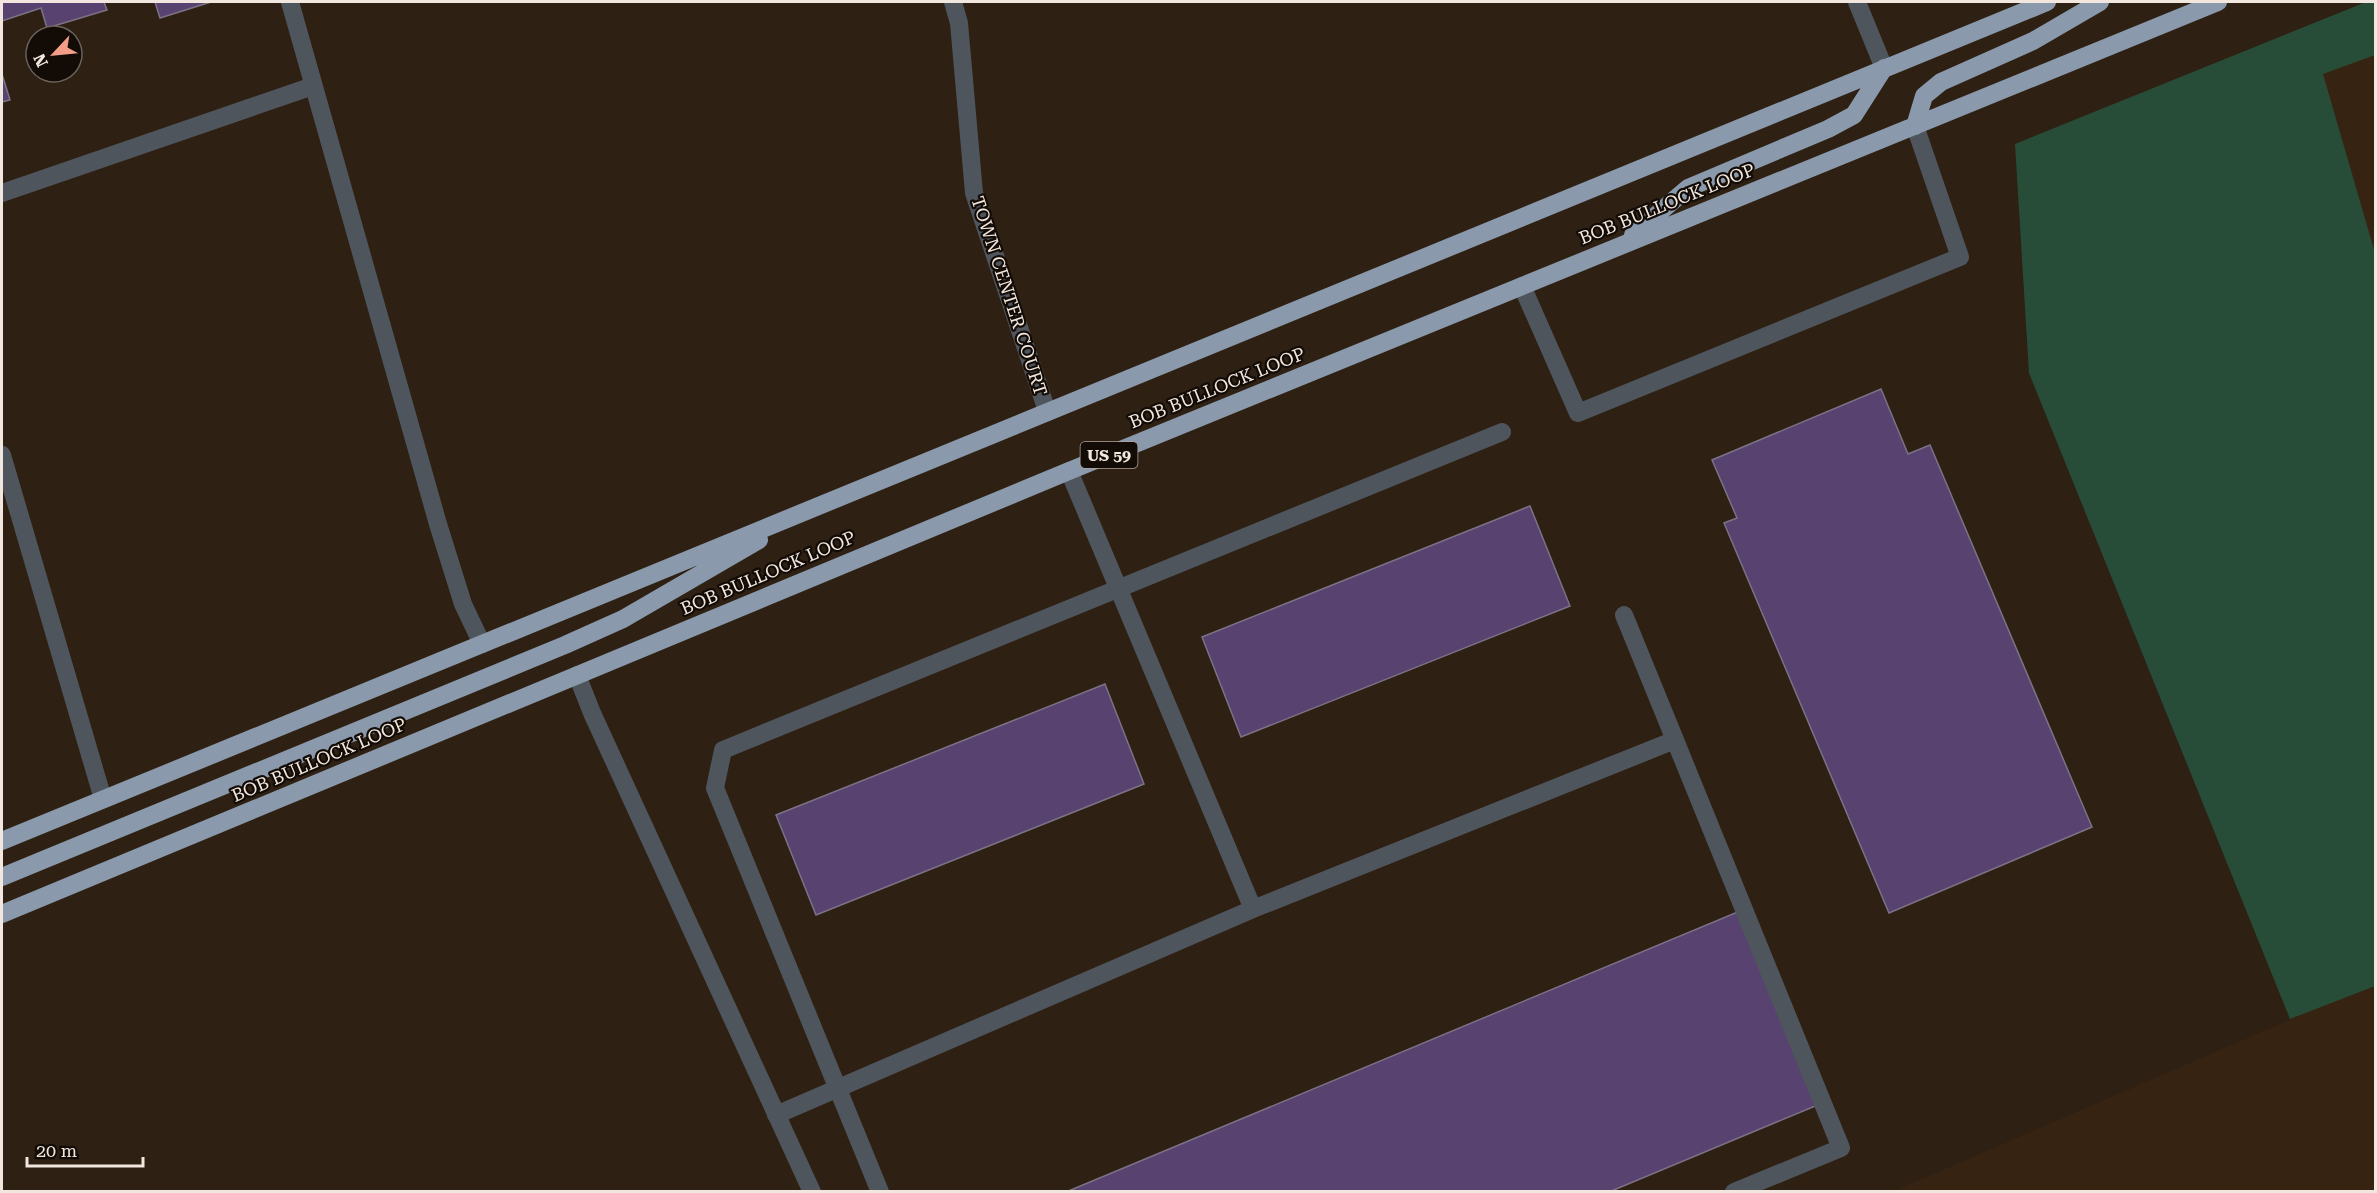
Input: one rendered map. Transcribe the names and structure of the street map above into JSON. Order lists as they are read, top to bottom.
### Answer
{
  "streets": {
    "highway": ["BOB BULLOCK LOOP", "US 59"],
    "street": ["TOWN CENTER COURT"]
  },
  "scale_bar": "20 m",
  "north": "bottom left"
}
